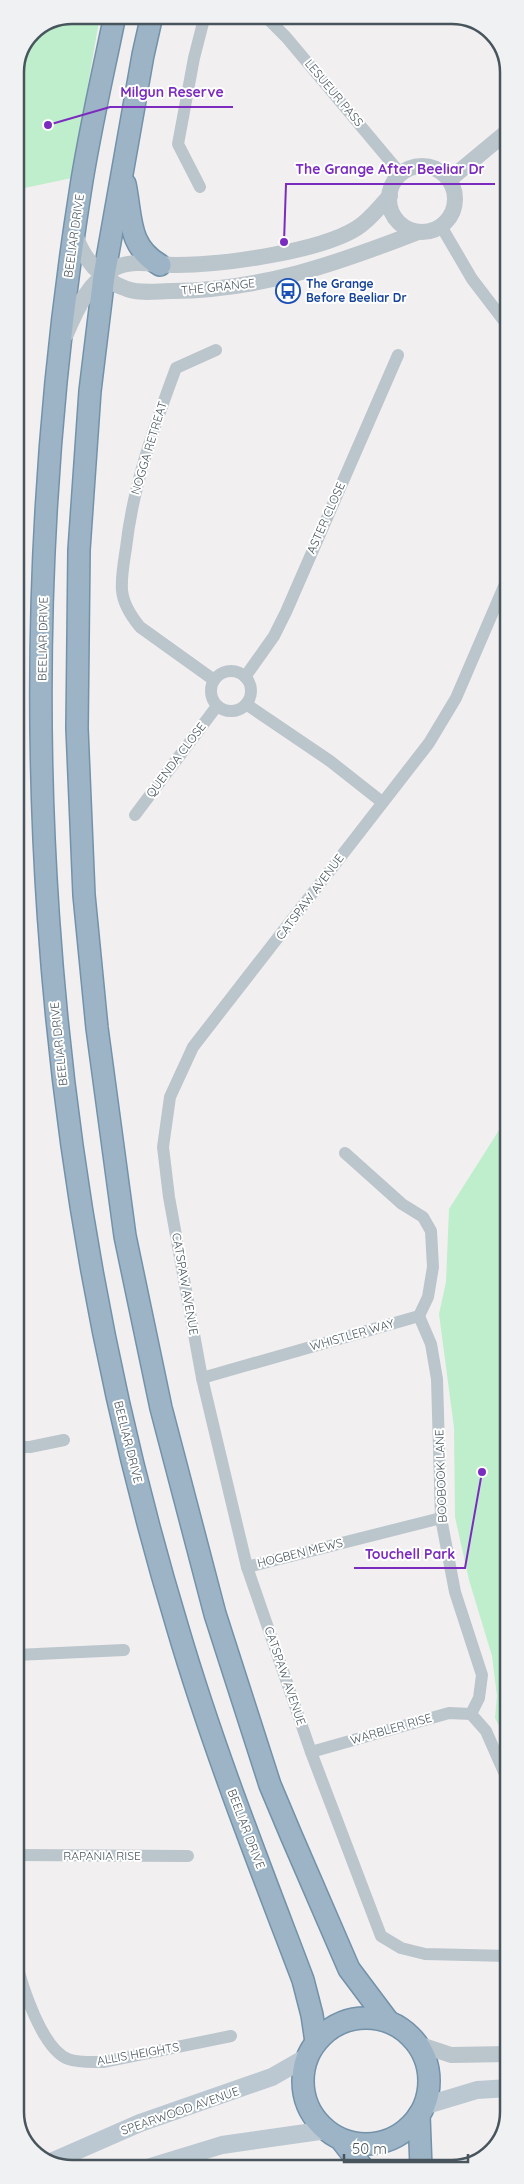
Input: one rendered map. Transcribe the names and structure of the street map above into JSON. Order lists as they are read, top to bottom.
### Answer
{
  "streets": {
    "highway": ["BEELIAR DRIVE"],
    "main road": ["SPEARWOOD AVENUE"],
    "street": [
      "LESUEUR PASS",
      "THE GRANGE",
      "NOGGA RETREAT",
      "ASTER CLOSE",
      "QUENDA CLOSE",
      "CATSPAW AVENUE",
      "WHISTLER WAY",
      "BOOBOOK LANE",
      "HOGBEN MEWS",
      "WARBLER RISE",
      "RAPANIA RISE",
      "ALLIS HEIGHTS"
    ]
  },
  "crossings": [
    ["LESUEUR PASS", "THE GRANGE"],
    ["BEELIAR DRIVE", "THE GRANGE"],
    ["BEELIAR DRIVE", "SPEARWOOD AVENUE"],
    ["NOGGA RETREAT", "ASTER CLOSE"],
    ["NOGGA RETREAT", "QUENDA CLOSE"],
    ["ASTER CLOSE", "QUENDA CLOSE"],
    ["CATSPAW AVENUE", "WHISTLER WAY"],
    ["CATSPAW AVENUE", "HOGBEN MEWS"],
    ["CATSPAW AVENUE", "WARBLER RISE"],
    ["WHISTLER WAY", "BOOBOOK LANE"],
    ["BOOBOOK LANE", "HOGBEN MEWS"],
    ["BOOBOOK LANE", "WARBLER RISE"]
  ],
  "places": {
    "other": ["Milgun Reserve", "The Grange After Beeliar Dr", "Touchell Park"],
    "bus stop": ["The Grange Before Beeliar Dr"]
  },
  "scale_bar": "50 m"
}
